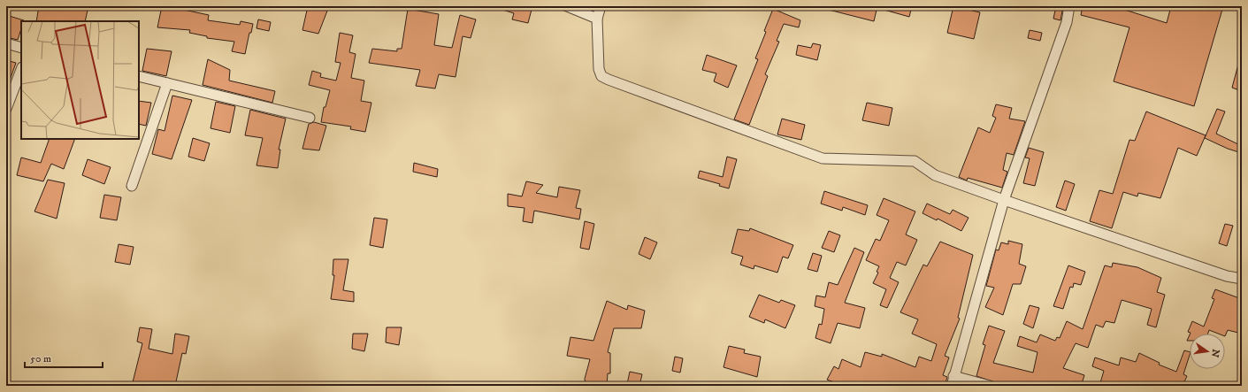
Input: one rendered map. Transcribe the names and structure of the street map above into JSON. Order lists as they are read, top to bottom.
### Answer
{
  "scale_bar": "50 m",
  "north": "right"
}
